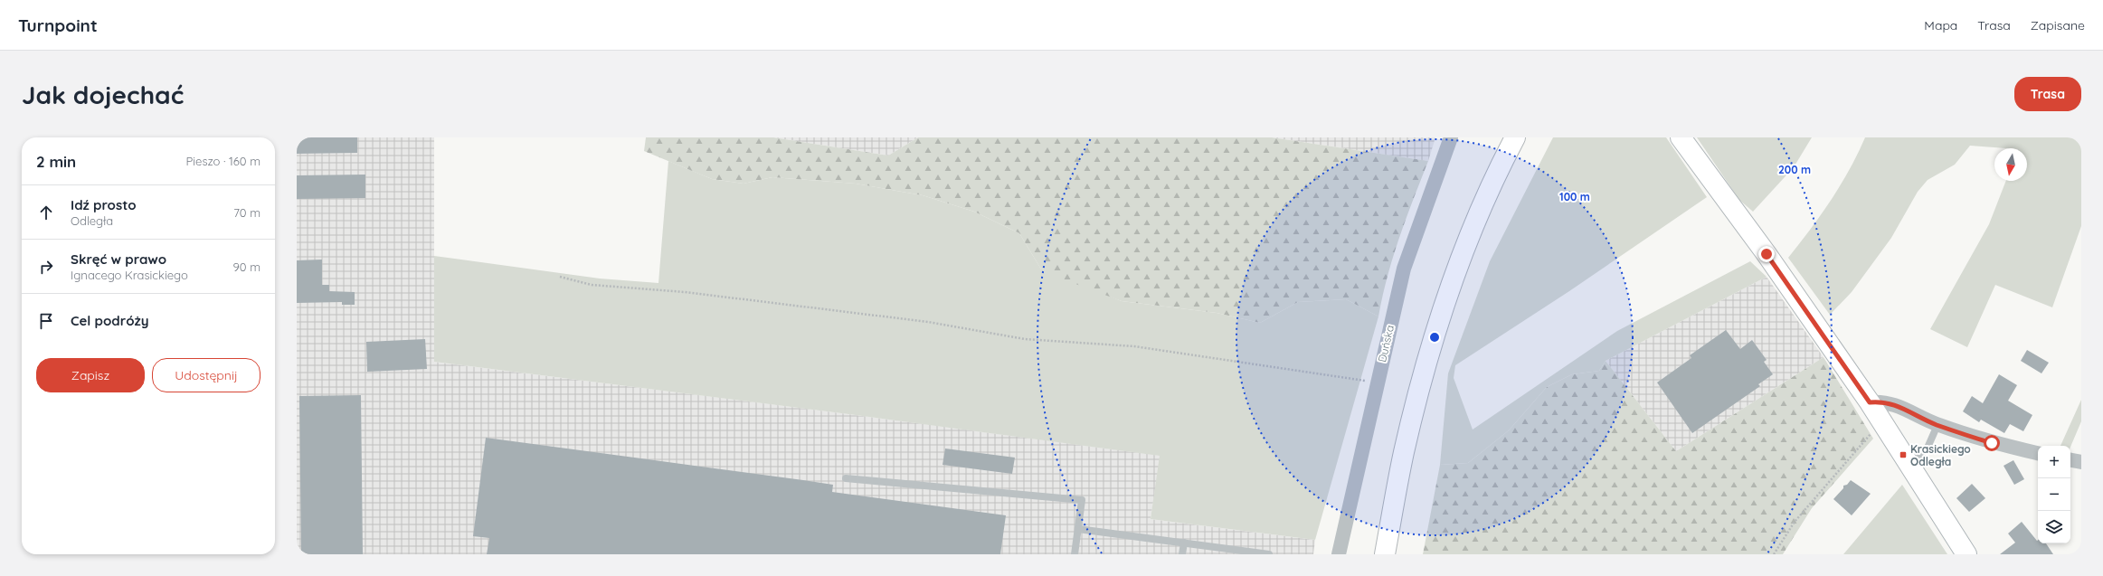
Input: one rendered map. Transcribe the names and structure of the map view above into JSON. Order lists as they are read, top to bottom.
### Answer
{
  "streets": {
    "street": ["Duńska"]
  },
  "places": {
    "transit": ["Krasickiego Odległa"]
  },
  "north": "bottom",
  "page": {
    "header": "Turnpoint",
    "nav": ["Mapa", "Trasa", "Zapisane"],
    "buttons": [
      "Trasa",
      ["Zapisz", "Udostępnij"]
    ],
    "title": "Jak dojechać",
    "heading": ["2 min", "Pieszo · 160 m"],
    "list": [
      ["Idź prosto", "Odległa", "70 m"],
      ["Skręć w prawo", "Ignacego Krasickiego", "90 m"],
      "Cel podróży"
    ],
    "map_buttons": ["+", "−"]
  },
  "rings": ["200 m", "100 m"]
}
